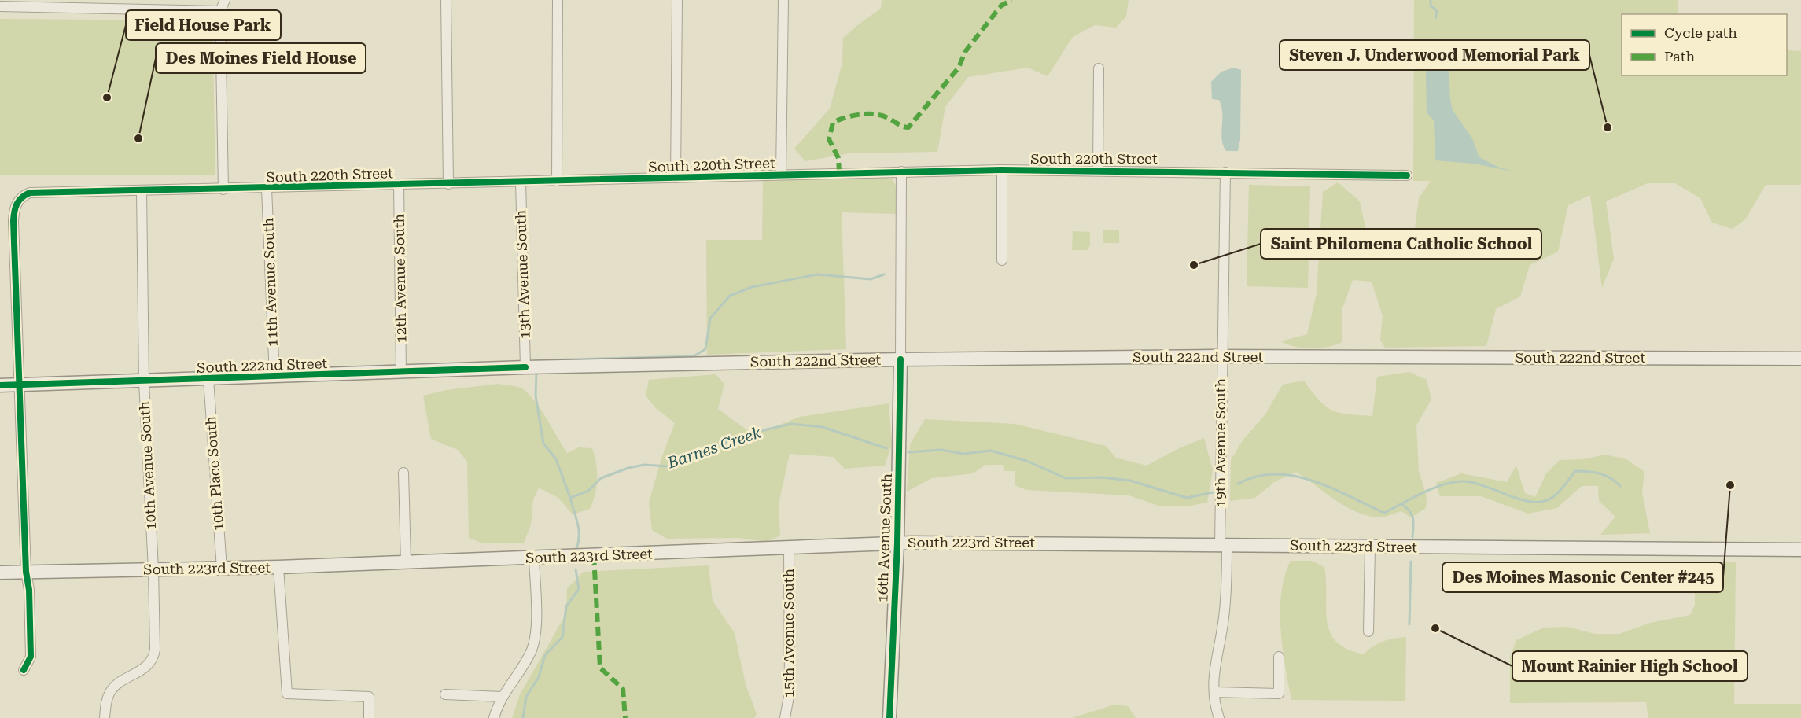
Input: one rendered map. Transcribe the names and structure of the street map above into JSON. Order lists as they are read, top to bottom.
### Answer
{
  "streets": {
    "street": [
      "South 220th Street",
      "13th Avenue South",
      "12th Avenue South",
      "11th Avenue South",
      "South 222nd Street",
      "19th Avenue South",
      "10th Avenue South",
      "10th Place South",
      "16th Avenue South",
      "South 223rd Street",
      "15th Avenue South"
    ]
  },
  "crossings": [
    ["South 220th Street", "13th Avenue South"],
    ["South 220th Street", "12th Avenue South"],
    ["South 220th Street", "11th Avenue South"],
    ["South 220th Street", "South 222nd Street"],
    ["South 220th Street", "19th Avenue South"],
    ["South 220th Street", "10th Avenue South"],
    ["South 220th Street", "16th Avenue South"],
    ["13th Avenue South", "South 222nd Street"],
    ["12th Avenue South", "South 222nd Street"],
    ["11th Avenue South", "South 222nd Street"],
    ["South 222nd Street", "19th Avenue South"],
    ["South 222nd Street", "10th Avenue South"],
    ["South 222nd Street", "10th Place South"],
    ["South 222nd Street", "16th Avenue South"],
    ["19th Avenue South", "South 223rd Street"],
    ["10th Avenue South", "South 223rd Street"],
    ["10th Place South", "South 223rd Street"],
    ["16th Avenue South", "South 223rd Street"],
    ["South 223rd Street", "15th Avenue South"]
  ],
  "water": ["Barnes Creek"],
  "places": [
    "Field House Park",
    "Steven J. Underwood Memorial Park",
    "Des Moines Field House",
    "Saint Philomena Catholic School",
    "Des Moines Masonic Center #245",
    "Mount Rainier High School"
  ],
  "legend": ["Cycle path", "Path"]
}
